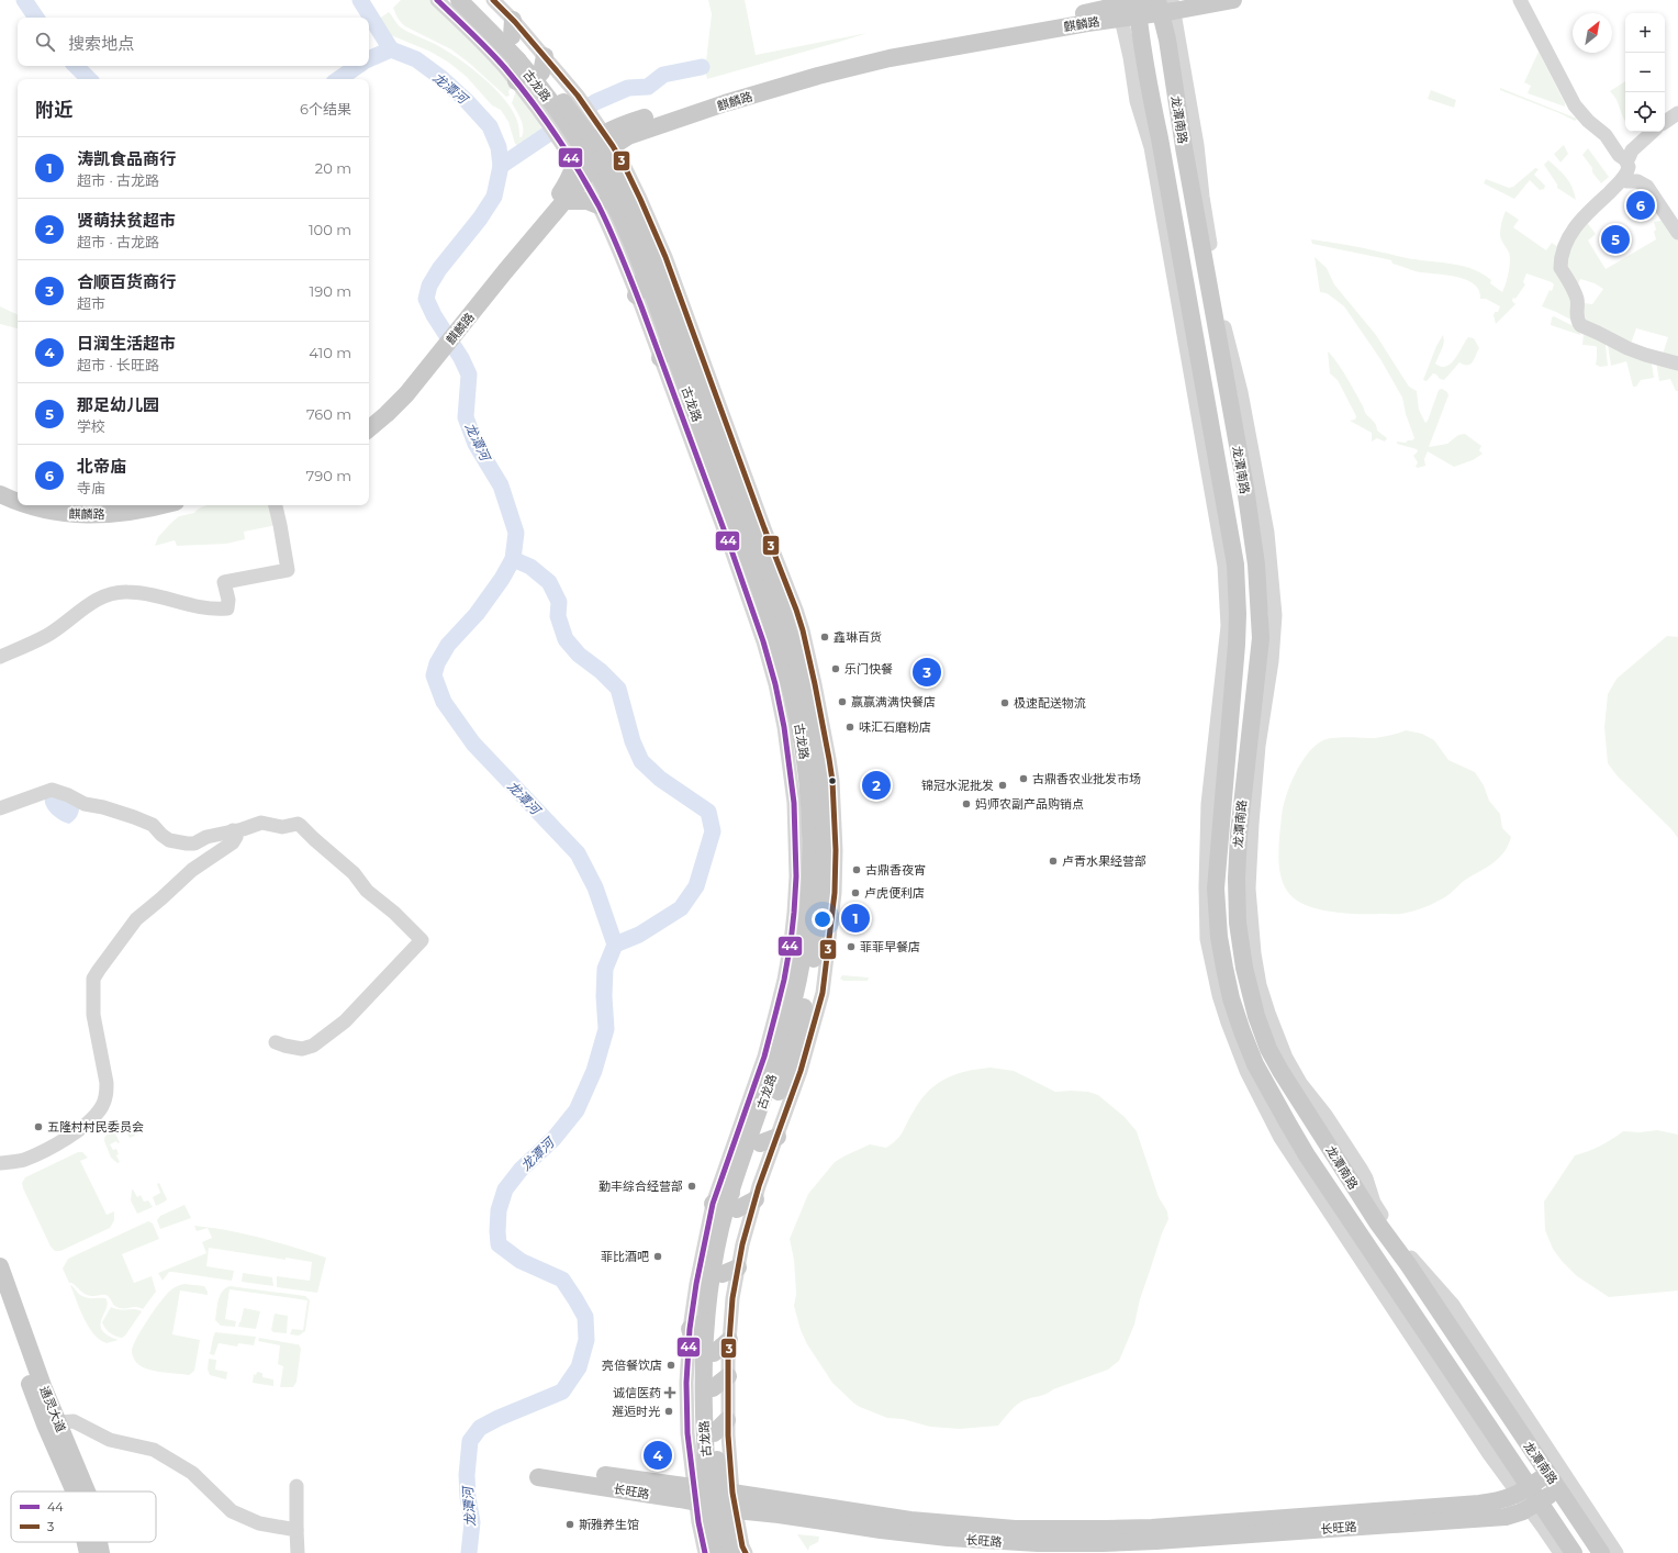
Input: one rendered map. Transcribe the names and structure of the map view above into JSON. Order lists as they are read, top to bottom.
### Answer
{
  "streets": {
    "main road": [
      "麒麟路",
      "古龙路",
      "龙潭南路",
      "通灵大道",
      "长旺路"
    ]
  },
  "crossings": [
    ["麒麟路", "古龙路"],
    ["麒麟路", "龙潭南路"],
    ["古龙路", "长旺路"],
    ["龙潭南路", "长旺路"]
  ],
  "water": ["龙潭河"],
  "places": {
    "other": [
      "鑫琳百货",
      "乐门快餐",
      "赢赢满满快餐店",
      "极速配送物流",
      "味汇石磨粉店",
      "古鼎香农业批发市场",
      "锦冠水泥批发",
      "妈师农副产品购销点",
      "卢青水果经营部",
      "古鼎香夜宵",
      "卢虎便利店",
      "菲菲早餐店",
      "五隆村村民委员会",
      "勤丰综合经营部",
      "菲比酒吧",
      "亮倍餐饮店",
      "邂逅时光",
      "斯雅养生馆"
    ],
    "health": ["诚信医药"]
  },
  "lines": ["transit line 44", "transit line 3"],
  "legend": ["44", "3"],
  "north": "top right",
  "page": {
    "map_buttons": ["+", "−"],
    "search": "搜索地点",
    "heading": ["附近", "6个结果"],
    "list": [
      {
        "mark": "1",
        "name": "涛凯食品商行",
        "note": "超市 · 古龙路",
        "value": "20 m"
      },
      {
        "mark": "2",
        "name": "贤萌扶贫超市",
        "note": "超市 · 古龙路",
        "value": "100 m"
      },
      {
        "mark": "3",
        "name": "合顺百货商行",
        "note": "超市",
        "value": "190 m"
      },
      {
        "mark": "4",
        "name": "日润生活超市",
        "note": "超市 · 长旺路",
        "value": "410 m"
      },
      {
        "mark": "5",
        "name": "那足幼儿园",
        "note": "学校",
        "value": "760 m"
      },
      {
        "mark": "6",
        "name": "北帝庙",
        "note": "寺庙",
        "value": "790 m"
      }
    ],
    "pins": [
      "6",
      "5",
      "3",
      "2",
      "1",
      "4"
    ]
  }
}
